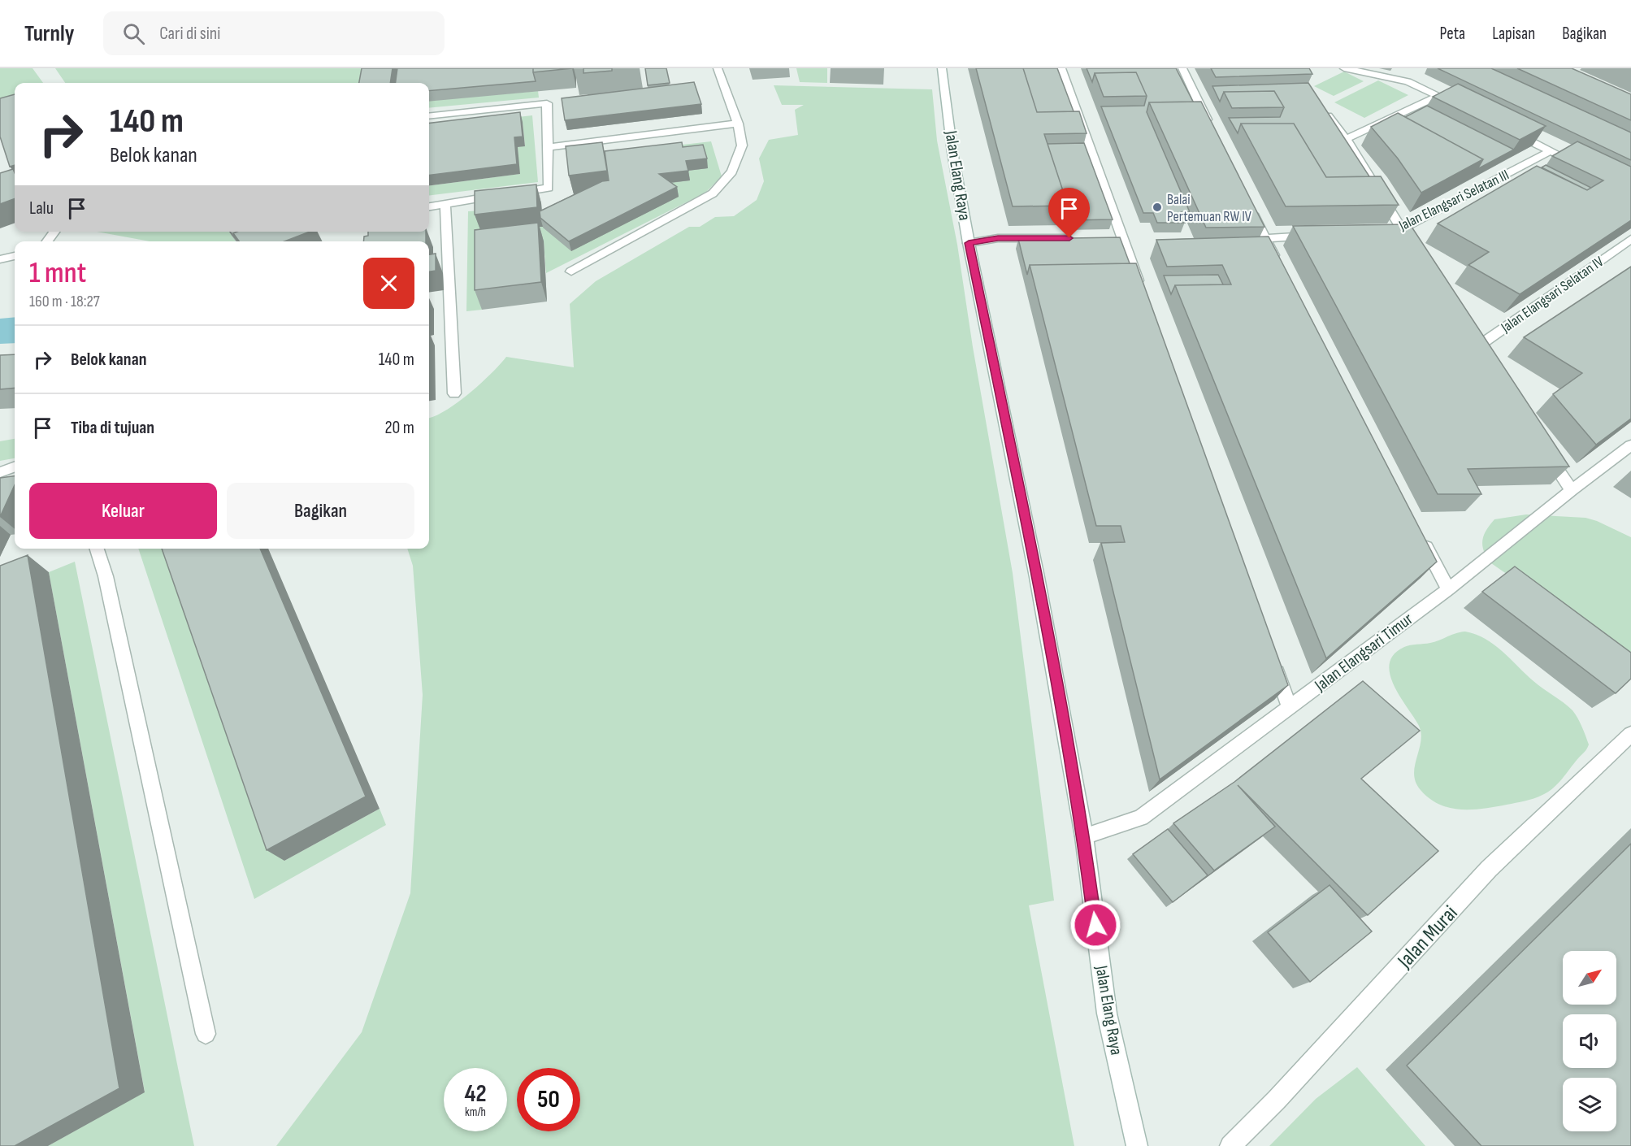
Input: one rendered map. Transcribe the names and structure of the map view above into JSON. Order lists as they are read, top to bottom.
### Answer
{
  "streets": {
    "street": [
      "Jalan Elang Raya",
      "Jalan Elangsari Selatan III",
      "Jalan Elangsari Selatan IV",
      "Jalan Elangsari Timur",
      "Jalan Murai"
    ]
  },
  "crossings": [
    ["Jalan Elang Raya", "Jalan Elangsari Timur"]
  ],
  "places": ["Balai Pertemuan RW IV"],
  "north": "top right",
  "page": {
    "header": "Turnly",
    "search": "Cari di sini",
    "nav": ["Peta", "Lapisan", "Bagikan"],
    "turn": ["140 m", "Belok kanan"],
    "then": "Lalu",
    "heading": ["1 mnt", "160 m · 18:27"],
    "list": [
      {
        "name": "Belok kanan",
        "value": "140 m"
      },
      {
        "name": "Tiba di tujuan",
        "value": "20 m"
      }
    ],
    "buttons": ["Keluar", "Bagikan"],
    "speed": "42 km/h",
    "limit": "50"
  }
}
